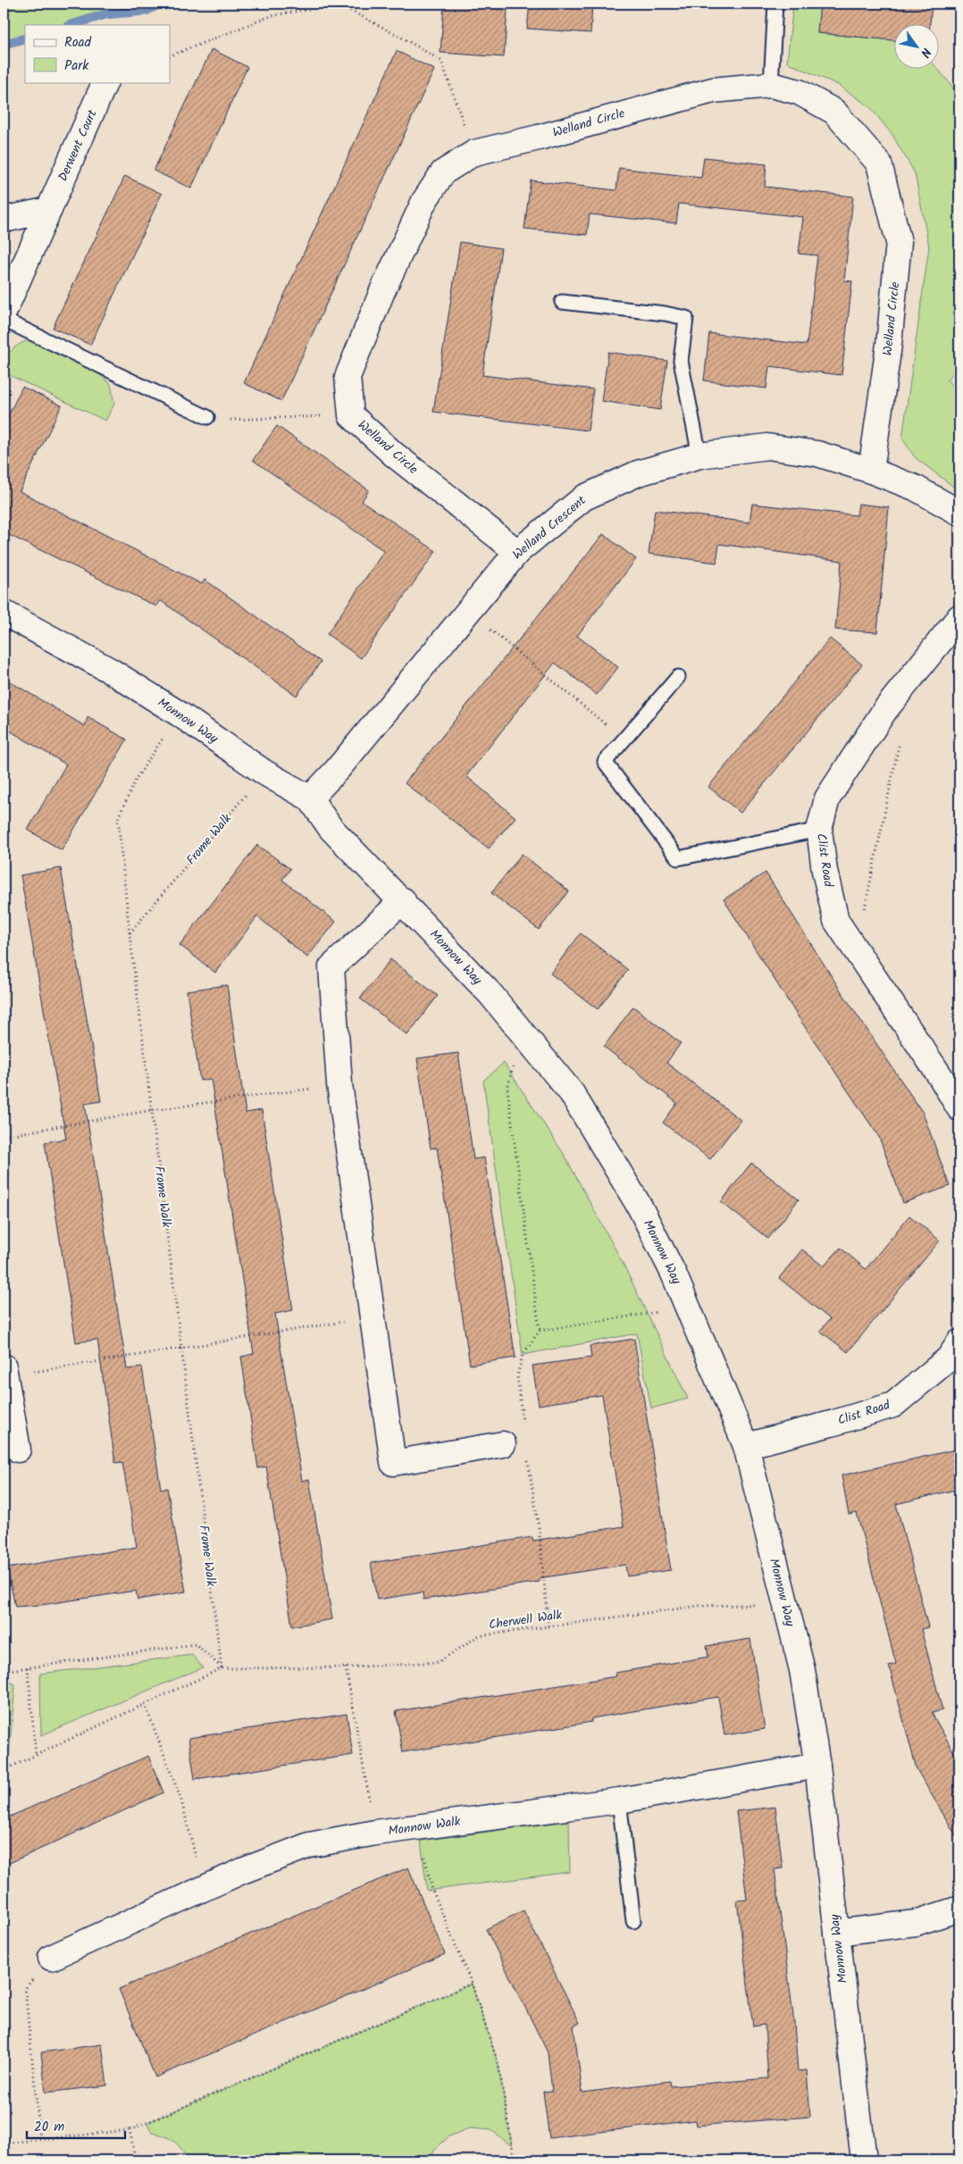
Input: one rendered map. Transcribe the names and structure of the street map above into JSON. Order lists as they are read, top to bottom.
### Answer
{
  "streets": {
    "street": [
      "Welland Circle",
      "Derwent Court",
      "Welland Crescent",
      "Monnow Way",
      "Clist Road",
      "Monnow Walk"
    ],
    "path": ["Frome Walk", "Cherwell Walk"]
  },
  "crossings": [
    ["Welland Circle", "Welland Crescent"],
    ["Welland Crescent", "Monnow Way"],
    ["Monnow Way", "Frome Walk"],
    ["Monnow Way", "Clist Road"],
    ["Monnow Way", "Cherwell Walk"],
    ["Monnow Way", "Monnow Walk"],
    ["Frome Walk", "Cherwell Walk"]
  ],
  "legend": ["Road", "Park"],
  "scale_bar": "20 m",
  "north": "bottom right"
}
